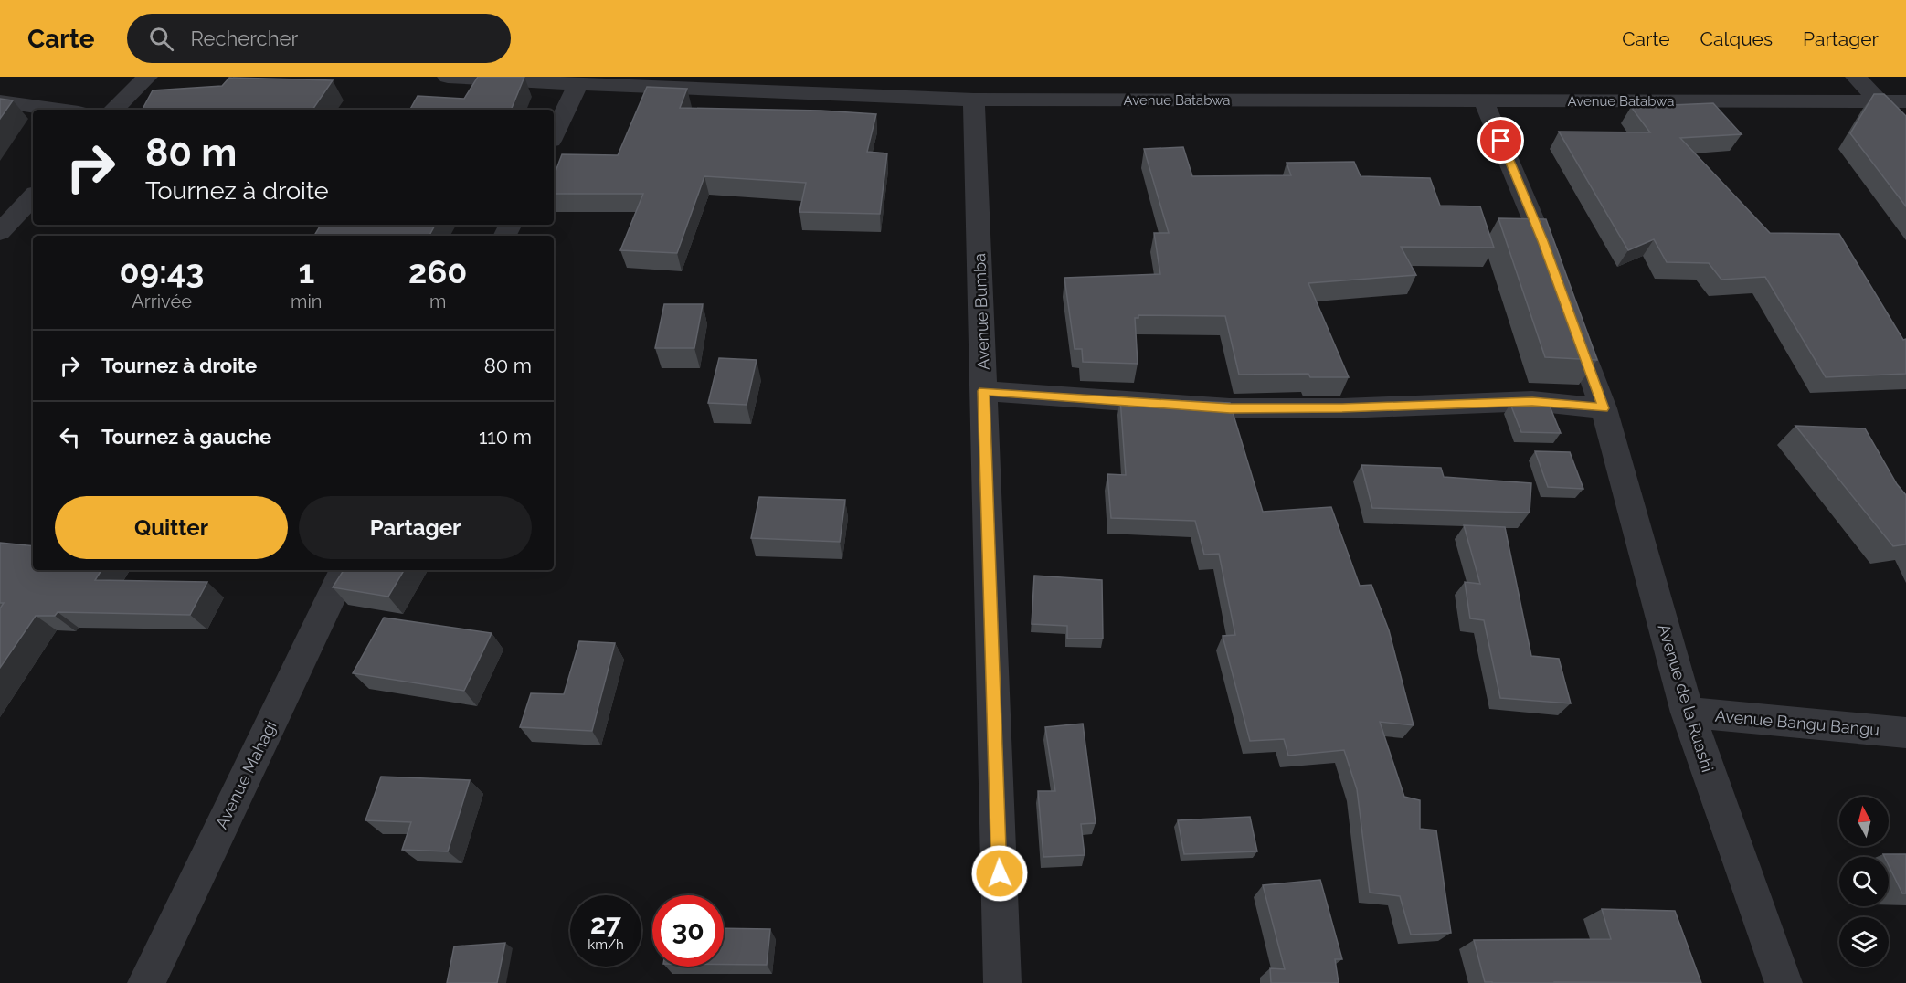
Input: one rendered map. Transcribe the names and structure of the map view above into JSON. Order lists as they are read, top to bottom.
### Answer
{
  "streets": {
    "street": [
      "Avenue Batabwa",
      "Avenue Bumba",
      "Avenue de la Ruashi",
      "Avenue Bangu Bangu",
      "Avenue Mahagi"
    ]
  },
  "crossings": [
    ["Avenue Batabwa", "Avenue Bumba"],
    ["Avenue de la Ruashi", "Avenue Bangu Bangu"]
  ],
  "north": "top",
  "page": {
    "header": "Carte",
    "search": "Rechercher",
    "nav": ["Carte", "Calques", "Partager"],
    "turn": ["80 m", "Tournez à droite"],
    "eta": [
      "09:43",
      "Arrivée",
      "1",
      "min",
      "260",
      "m"
    ],
    "list": [
      {
        "name": "Tournez à droite",
        "value": "80 m"
      },
      {
        "name": "Tournez à gauche",
        "value": "110 m"
      }
    ],
    "buttons": ["Quitter", "Partager"],
    "speed": "27 km/h",
    "limit": "30"
  }
}
